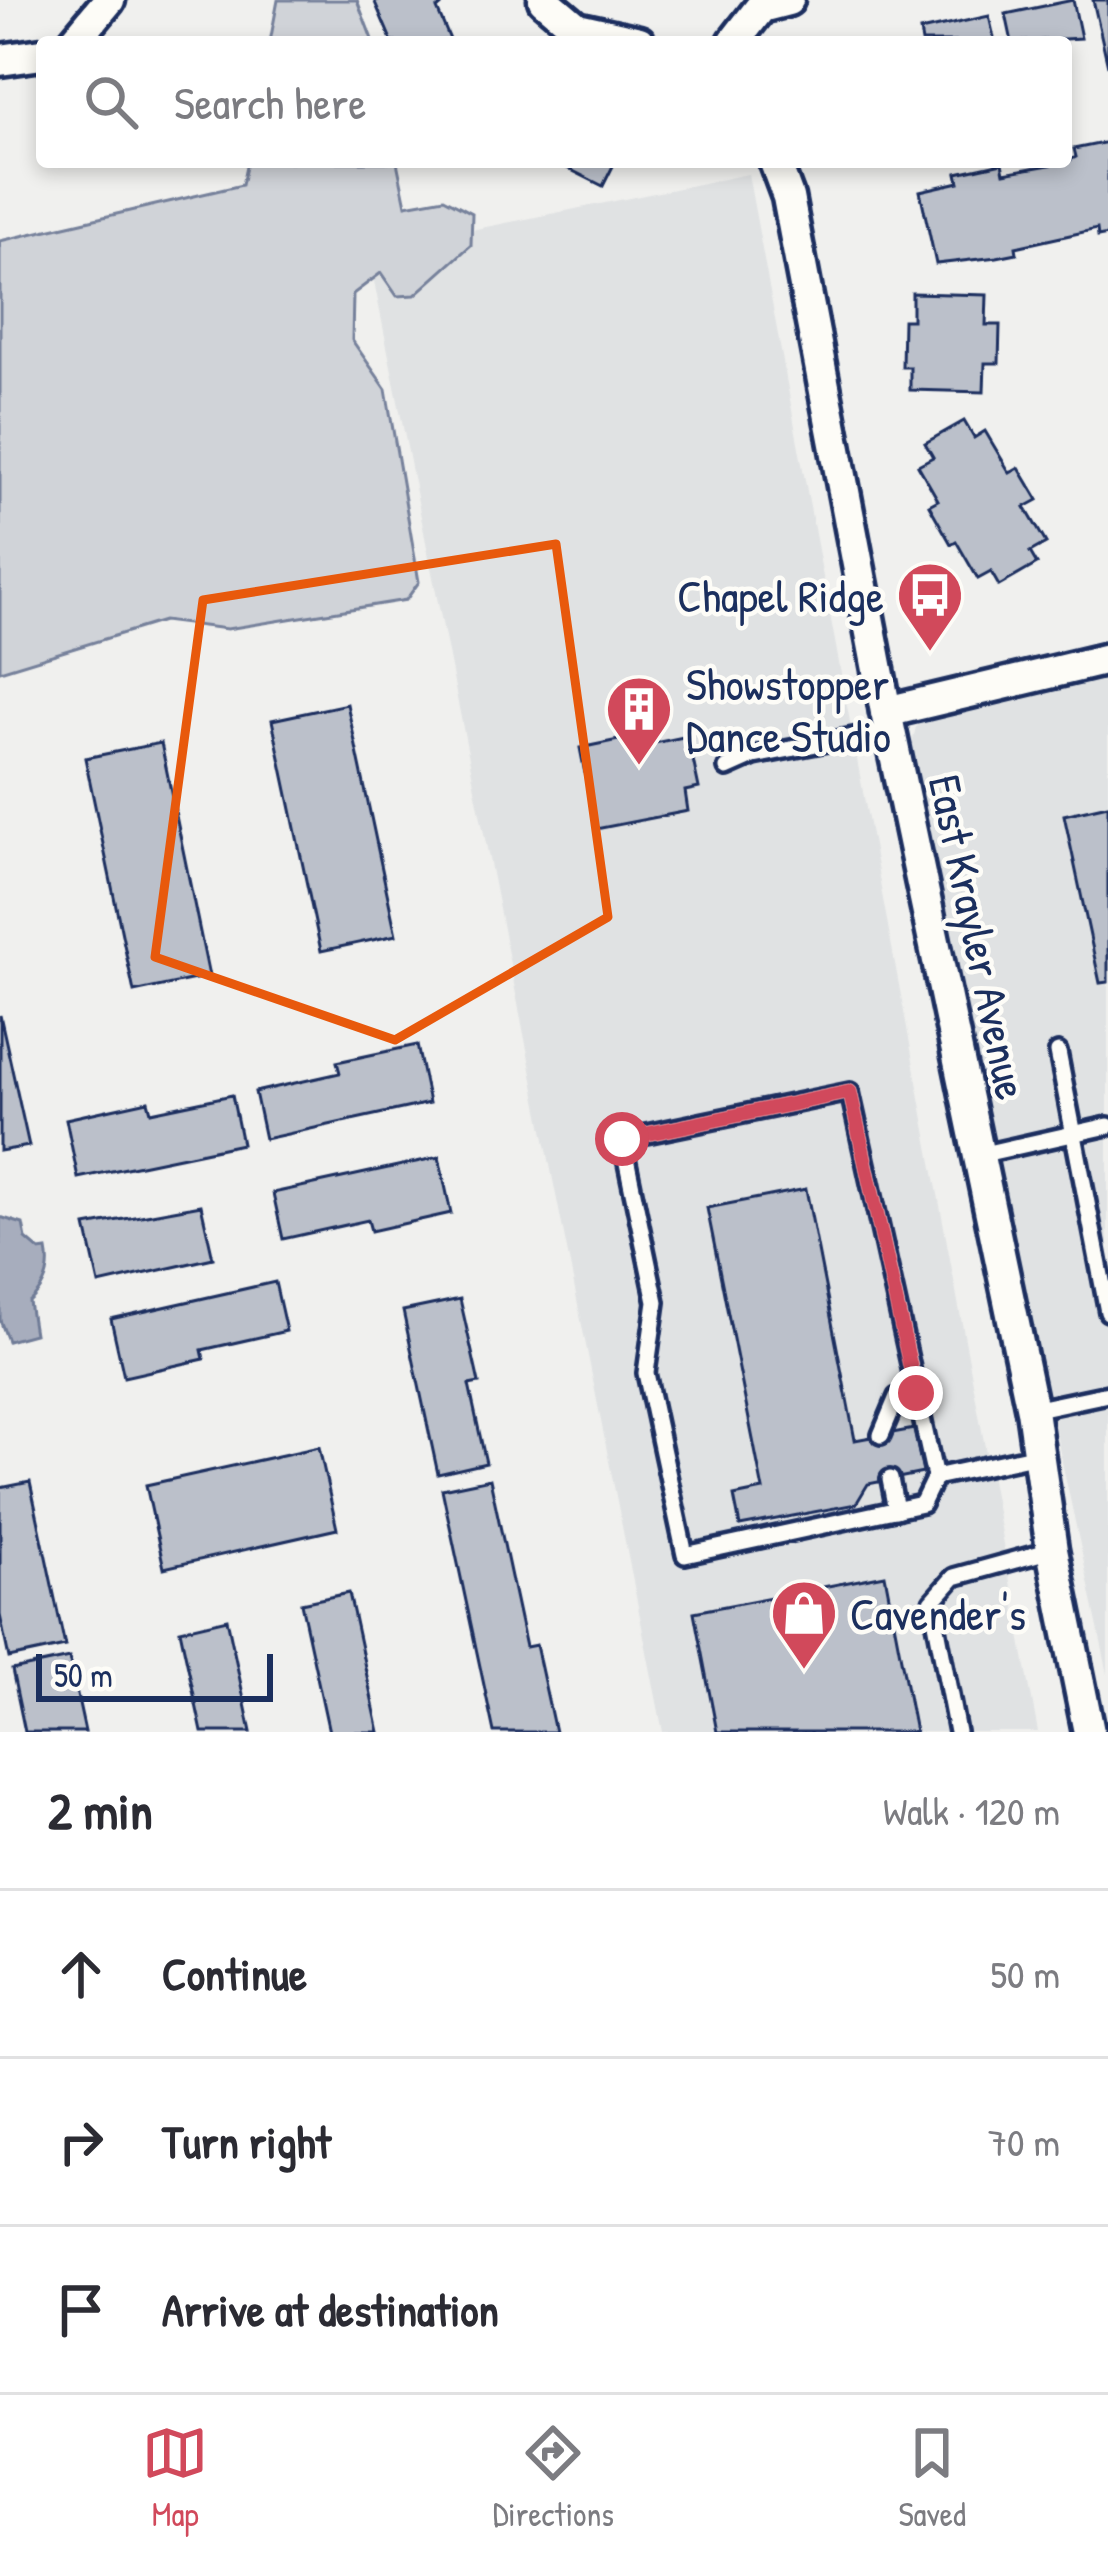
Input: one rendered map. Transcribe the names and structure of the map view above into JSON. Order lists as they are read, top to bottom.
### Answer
{
  "streets": {
    "street": ["East Krayler Avenue"]
  },
  "places": {
    "bus stop": ["Chapel Ridge"],
    "building": ["Showstopper Dance Studio"],
    "shop": ["Cavender's"]
  },
  "scale_bar": "50 m",
  "page": {
    "search": "Search here",
    "scale": "50 m",
    "heading": ["2 min", "Walk · 120 m"],
    "list": [
      ["Continue", "50 m"],
      ["Turn right", "70 m"],
      "Arrive at destination"
    ],
    "nav": ["Map", "Directions", "Saved"]
  }
}
